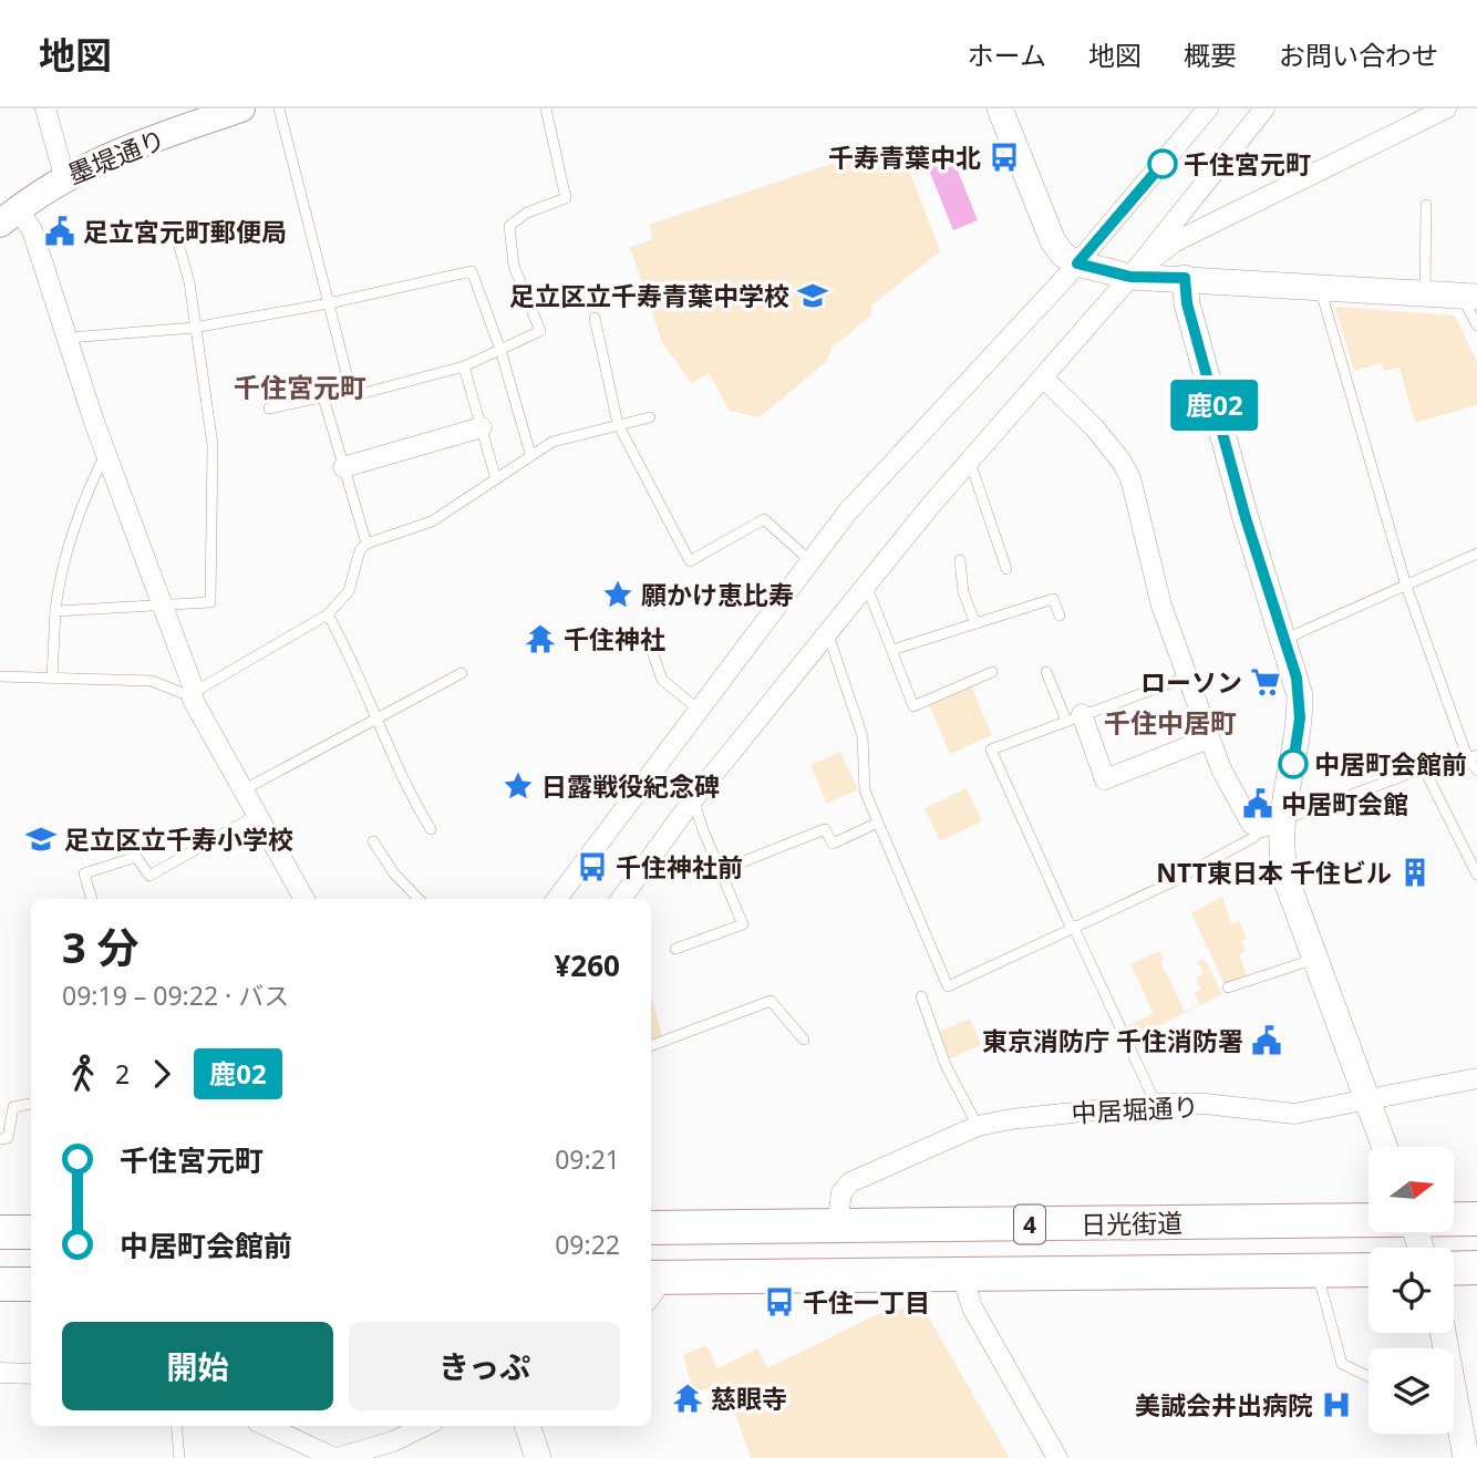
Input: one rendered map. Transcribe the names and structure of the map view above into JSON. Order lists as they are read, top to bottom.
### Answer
{
  "streets": {
    "highway": ["日光街道", "4"],
    "main road": ["墨堤通り"],
    "street": ["中居堀通り"]
  },
  "crossings": [
    ["中居堀通り", "日光街道"]
  ],
  "districts": ["千住宮元町", "千住中居町"],
  "places": {
    "bus stop": ["千寿青葉中北", "千住神社前", "千住一丁目"],
    "other": ["千住宮元町", "中居町会館前"],
    "public building": ["足立宮元町郵便局", "中居町会館", "東京消防庁 千住消防署"],
    "school or university": ["足立区立千寿青葉中学校", "足立区立千寿小学校"],
    "place": ["願かけ恵比寿", "日露戦役紀念碑"],
    "temple": ["千住神社", "慈眼寺"],
    "supermarket": ["ローソン"],
    "building": ["NTT東日本 千住ビル"],
    "hospital": ["美誠会井出病院"]
  },
  "lines": ["bus line 鹿02"],
  "north": "right",
  "page": {
    "header": "地図",
    "nav": [
      "ホーム",
      "地図",
      "概要",
      "お問い合わせ"
    ],
    "on_map": "鹿02",
    "heading": ["3 分", "09:19 – 09:22 · バス", "¥260"],
    "legs": ["2", "鹿02"],
    "list": [
      {
        "name": "千住宮元町",
        "value": "09:21"
      },
      {
        "name": "中居町会館前",
        "value": "09:22"
      }
    ],
    "buttons": ["開始", "きっぷ"]
  }
}
